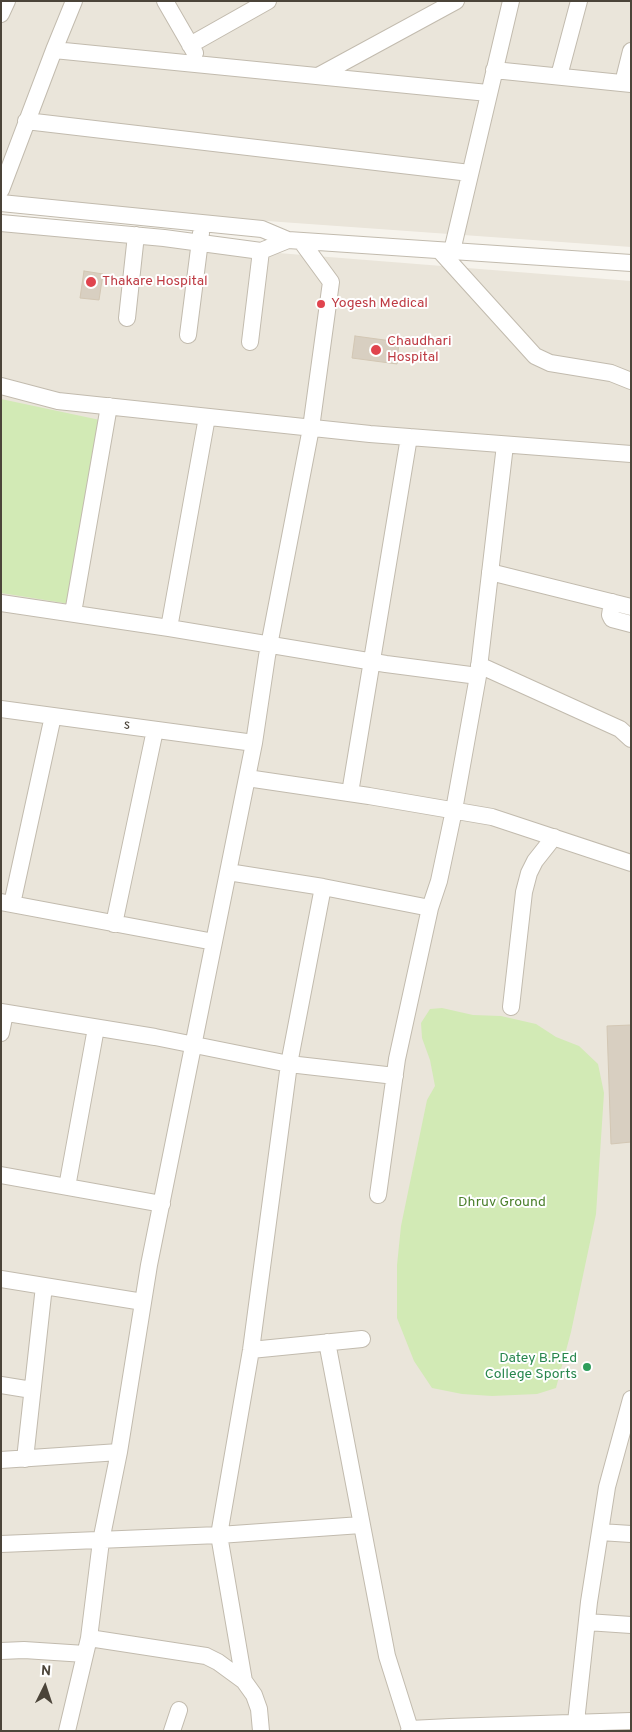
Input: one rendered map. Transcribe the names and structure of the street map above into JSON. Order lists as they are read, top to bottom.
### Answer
{
  "streets": {
    "street": ["s"]
  },
  "parks": ["Dhruv Ground"],
  "places": [
    "Thakare Hospital",
    "Yogesh Medical",
    "Chaudhari Hospital",
    "Datey B.P.Ed College Sports"
  ],
  "north": "top"
}
